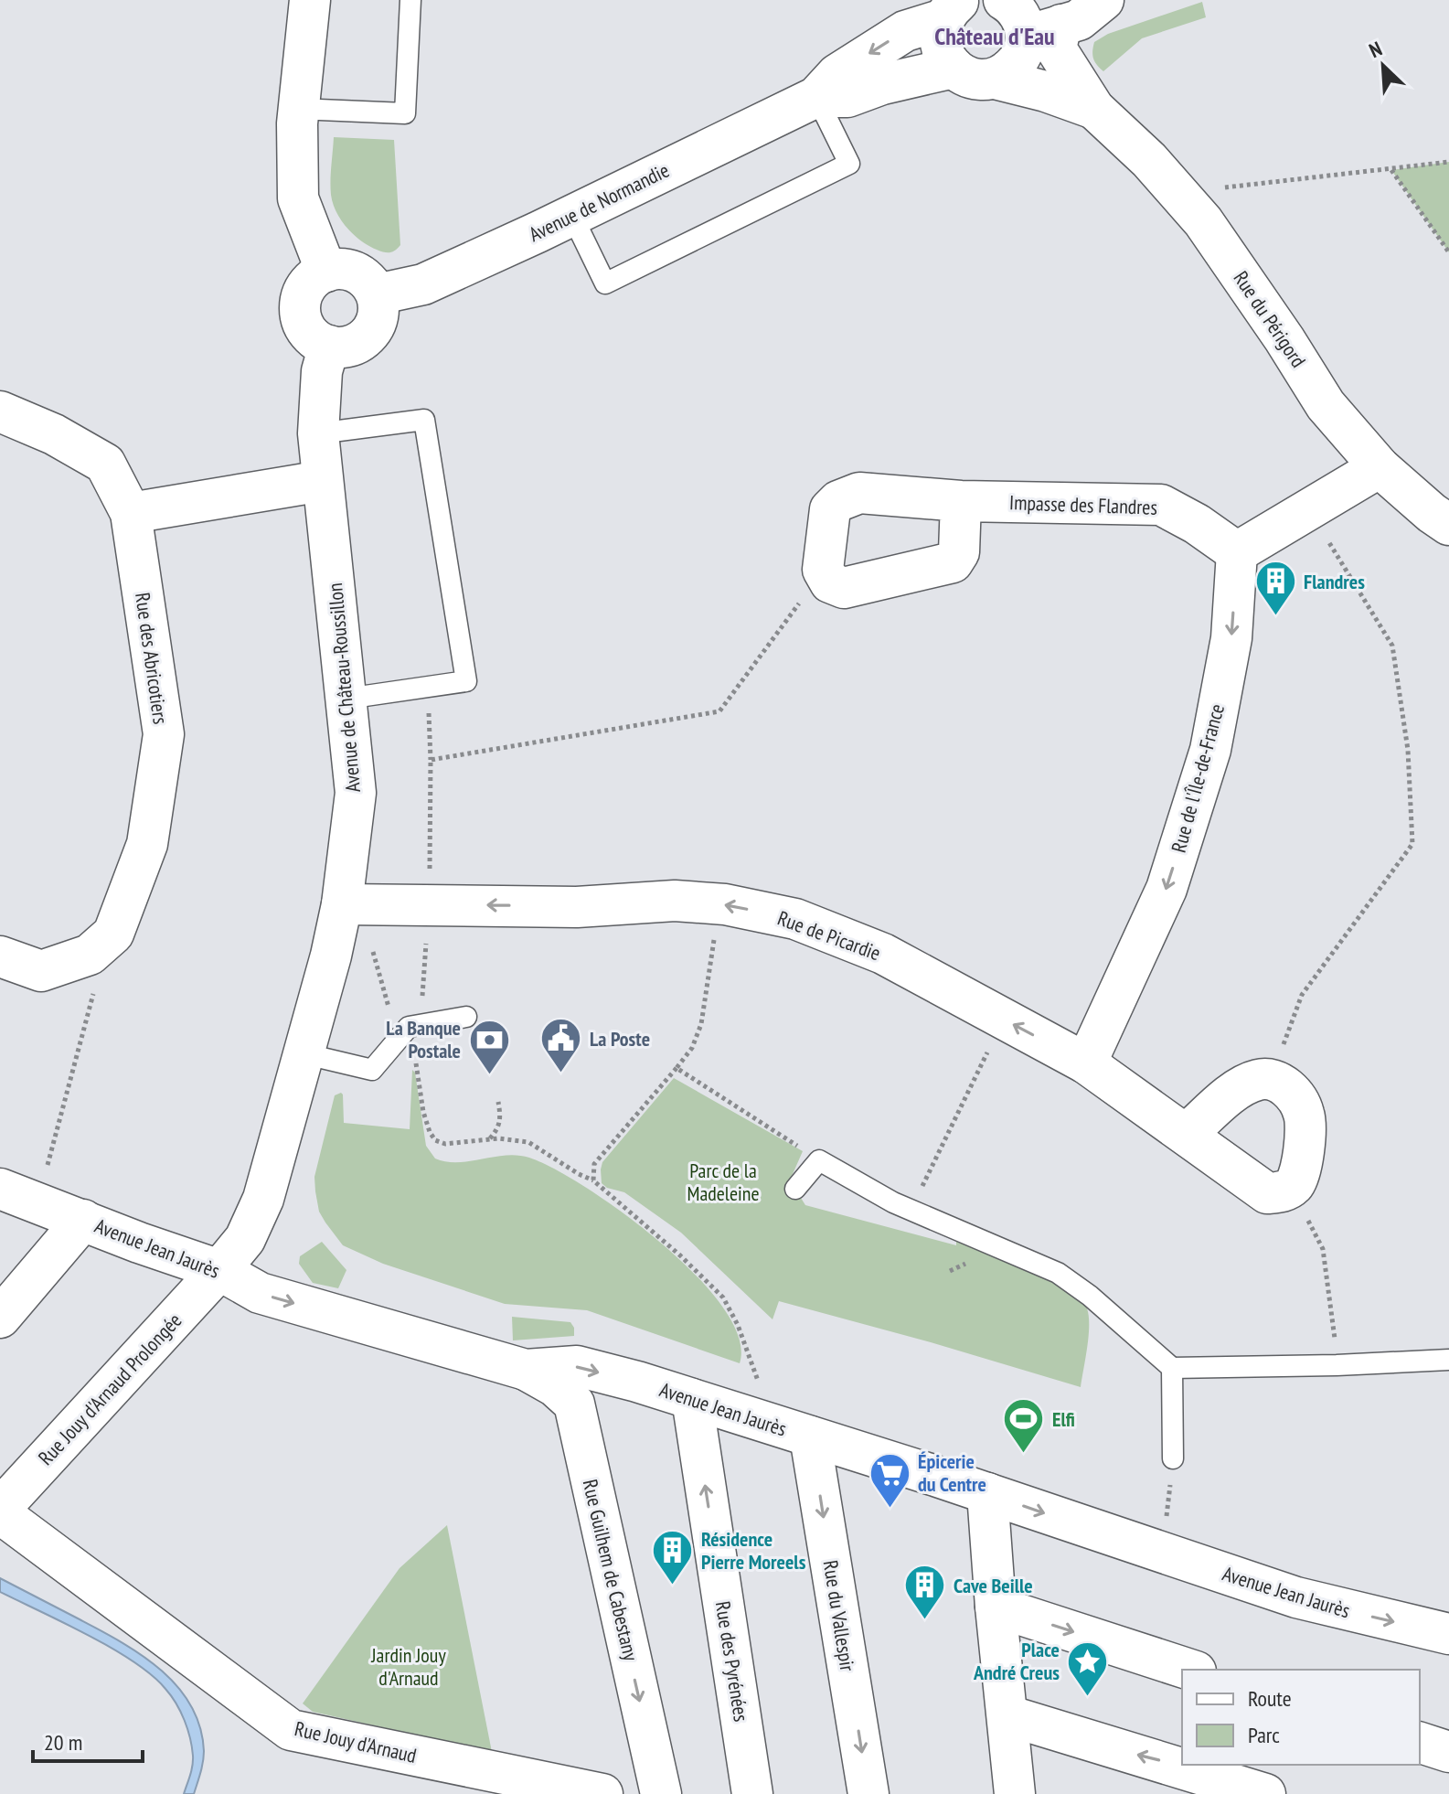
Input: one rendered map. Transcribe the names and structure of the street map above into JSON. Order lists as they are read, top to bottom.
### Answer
{
  "streets": {
    "street": [
      "Avenue de Normandie",
      "Rue du Périgord",
      "Impasse des Flandres",
      "Rue des Abricotiers",
      "Avenue de Château-Roussillon",
      "Rue de l'Île-de-France",
      "Rue de Picardie",
      "Avenue Jean Jaurès",
      "Rue Jouy d'Arnaud Prolongée",
      "Rue Guilhem de Cabestany",
      "Rue du Vallespir",
      "Rue des Pyrénées",
      "Rue Jouy d'Arnaud"
    ]
  },
  "crossings": [
    ["Avenue de Normandie", "Avenue de Château-Roussillon"],
    ["Impasse des Flandres", "Rue de l'Île-de-France"],
    ["Avenue de Château-Roussillon", "Rue de Picardie"],
    ["Avenue de Château-Roussillon", "Avenue Jean Jaurès"],
    ["Avenue de Château-Roussillon", "Rue Jouy d'Arnaud Prolongée"],
    ["Rue de l'Île-de-France", "Rue de Picardie"],
    ["Avenue Jean Jaurès", "Rue Jouy d'Arnaud Prolongée"],
    ["Avenue Jean Jaurès", "Rue Guilhem de Cabestany"],
    ["Avenue Jean Jaurès", "Rue du Vallespir"],
    ["Avenue Jean Jaurès", "Rue des Pyrénées"],
    ["Rue Jouy d'Arnaud Prolongée", "Rue Jouy d'Arnaud"]
  ],
  "one_way": ["Rue de l'Île-de-France", "Rue de Picardie", "Rue Guilhem de Cabestany"],
  "districts": ["Château d'Eau"],
  "parks": ["Parc de la Madeleine", "Jardin Jouy d'Arnaud"],
  "places": {
    "building": ["Flandres", "Résidence Pierre Moreels", "Cave Beille"],
    "public building": ["La Poste"],
    "bank": ["La Banque Postale"],
    "sports": ["Elfi"],
    "supermarket": ["Épicerie du Centre"],
    "place": ["Place André Creus"]
  },
  "legend": ["Route", "Parc"],
  "scale_bar": "20 m",
  "north": "top left"
}
